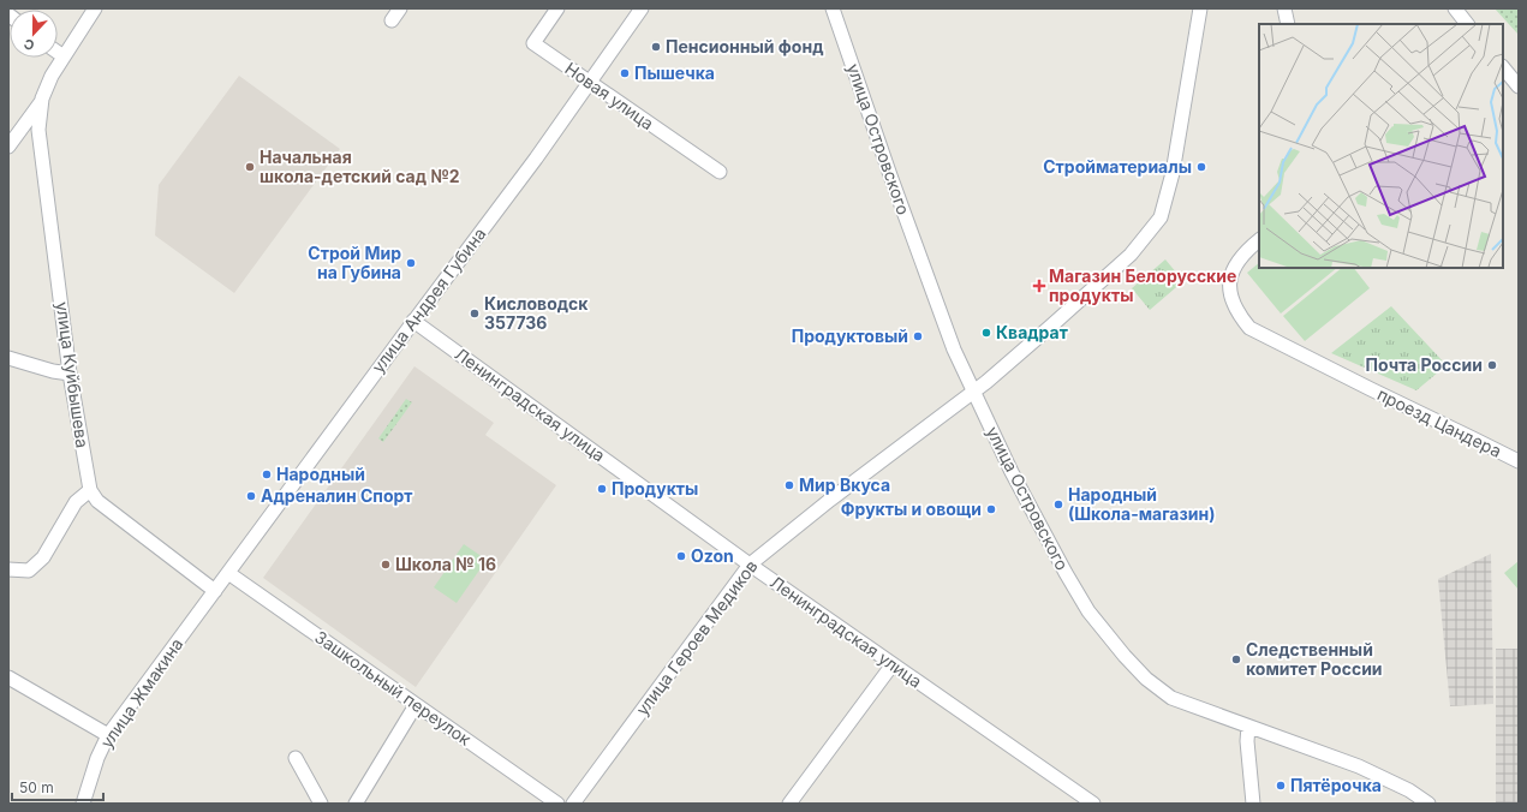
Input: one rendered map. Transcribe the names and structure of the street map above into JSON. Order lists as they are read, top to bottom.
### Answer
{
  "streets": {
    "street": [
      "Новая улица",
      "улица Островского",
      "улица Андрея Губина",
      "улица Куйбышева",
      "Ленинградская улица",
      "проезд Цандера",
      "улица Героев Медиков",
      "Зашкольный переулок",
      "улица Жмакина"
    ]
  },
  "crossings": [
    ["Новая улица", "улица Андрея Губина"],
    ["улица Островского", "улица Героев Медиков"],
    ["улица Андрея Губина", "Ленинградская улица"],
    ["улица Андрея Губина", "Зашкольный переулок"],
    ["улица Андрея Губина", "улица Жмакина"],
    ["Ленинградская улица", "улица Героев Медиков"]
  ],
  "places": {
    "other": [
      "Пенсионный фонд",
      "Пышечка",
      "Начальная школа-детский сад №2",
      "Стройматериалы",
      "Строй Мир на Губина",
      "Кисловодск 357736",
      "Квадрат",
      "Продуктовый",
      "Почта России",
      "Народный",
      "Мир Вкуса",
      "Продукты",
      "Адреналин Спорт",
      "Народный (Школа-магазин)",
      "Фрукты и овощи",
      "Ozon",
      "Школа № 16",
      "Следственный комитет России",
      "Пятёрочка"
    ],
    "health": ["Магазин Белорусские продукты"]
  },
  "scale_bar": "50 m",
  "north": "bottom"
}
